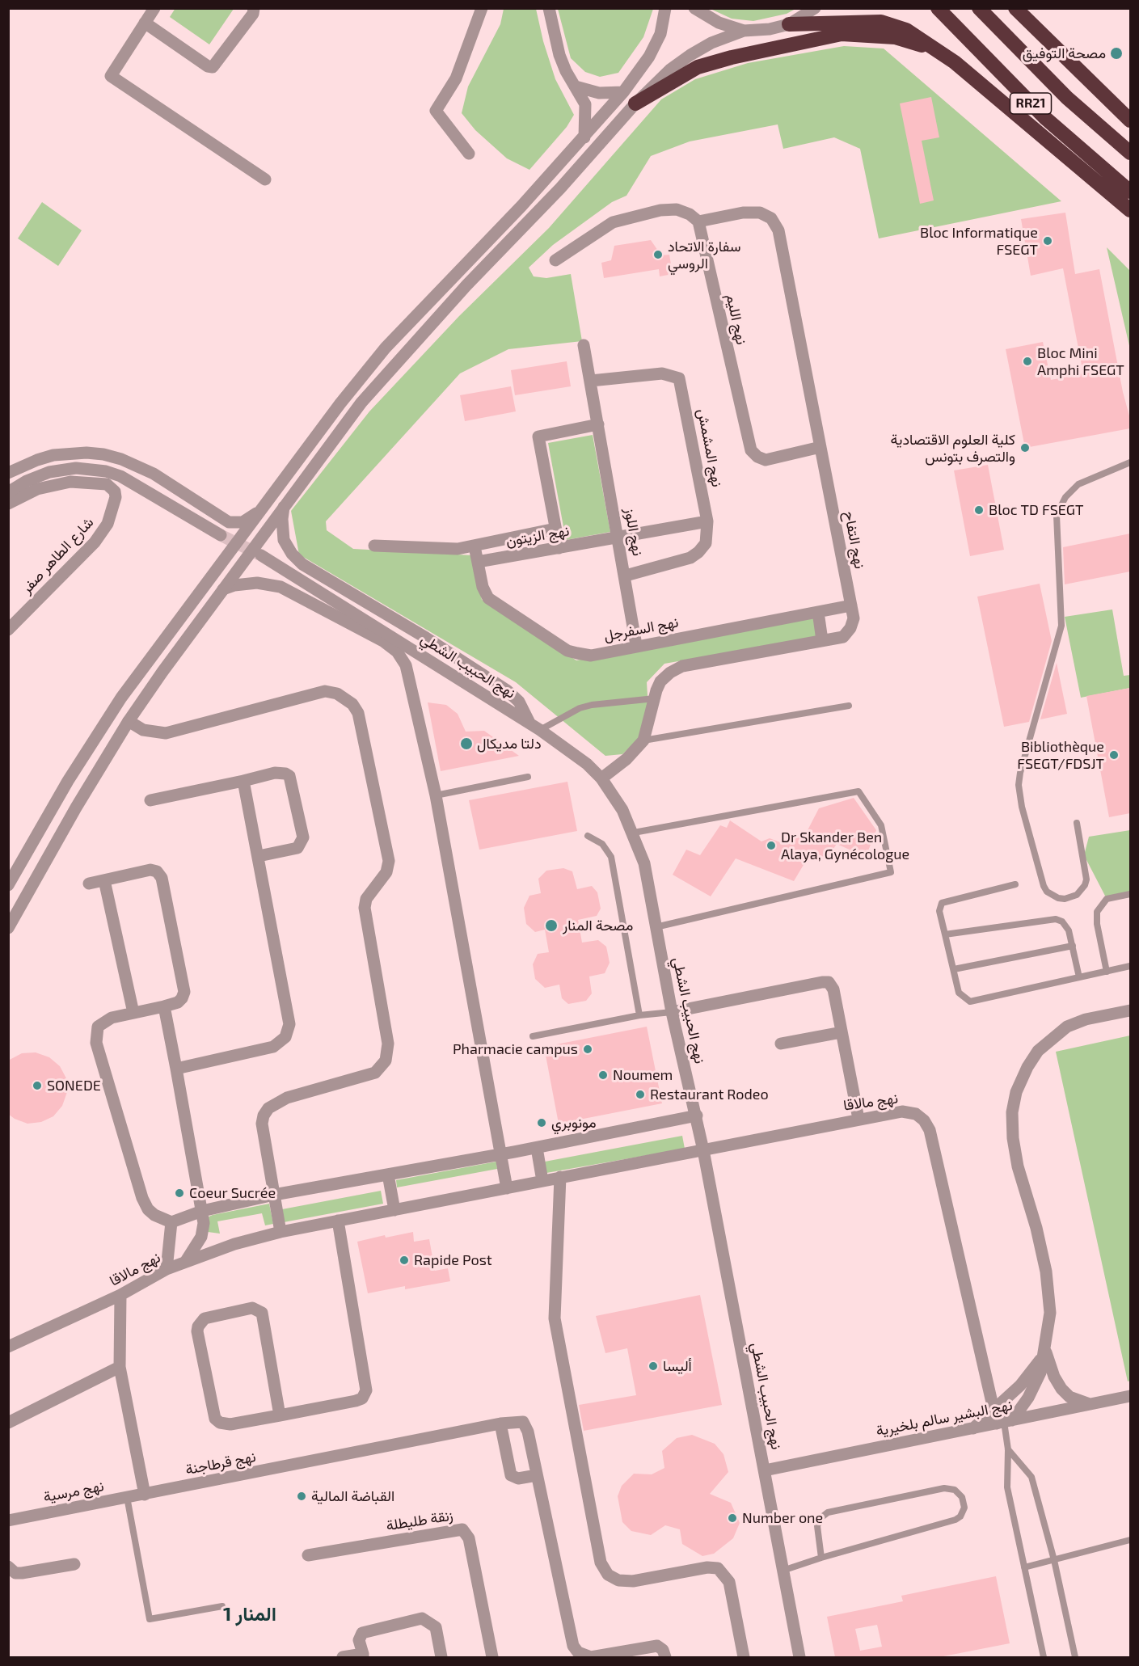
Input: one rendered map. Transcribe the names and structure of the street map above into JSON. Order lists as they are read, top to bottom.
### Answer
{
  "streets": {
    "highway": ["RR21"],
    "street": [
      "نهج الليم",
      "نهج المشمش",
      "نهج اللوز",
      "نهج الزيتون",
      "نهج التفاح",
      "شارع الطاهر صفر",
      "نهج السفرجل",
      "نهج الحبيب الشطي",
      "نهج مالاقا",
      "نهج البشير سالم بلخيرية",
      "نهج قرطاجنة",
      "نهج مرسية",
      "زنقة طليطلة"
    ]
  },
  "crossings": [
    ["نهج الليم", "نهج التفاح"],
    ["نهج المشمش", "نهج اللوز"],
    ["نهج اللوز", "نهج الزيتون"],
    ["نهج اللوز", "نهج السفرجل"],
    ["نهج الزيتون", "نهج السفرجل"],
    ["نهج التفاح", "نهج السفرجل"],
    ["نهج التفاح", "نهج الحبيب الشطي"],
    ["نهج الحبيب الشطي", "نهج مالاقا"],
    ["نهج الحبيب الشطي", "نهج البشير سالم بلخيرية"],
    ["نهج مالاقا", "نهج البشير سالم بلخيرية"],
    ["نهج قرطاجنة", "نهج مرسية"]
  ],
  "districts": ["المنار 1"],
  "places": [
    "مصحة التوفيق",
    "Bloc Informatique FSEGT",
    "سفارة الاتحاد الروسي",
    "Bloc Mini Amphi FSEGT",
    "كلية العلوم الاقتصادية والتصرف بتونس",
    "Bloc TD FSEGT",
    "دلتا مديكال",
    "Bibliothèque FSEGT/FDSJT",
    "Dr Skander Ben Alaya, Gynécologue",
    "مصحة المنار",
    "Pharmacie campus",
    "Noumem",
    "SONEDE",
    "Restaurant Rodeo",
    "مونوبري",
    "Coeur Sucrée",
    "Rapide Post",
    "أليسا",
    "القباضة المالية",
    "Number one"
  ]
}
